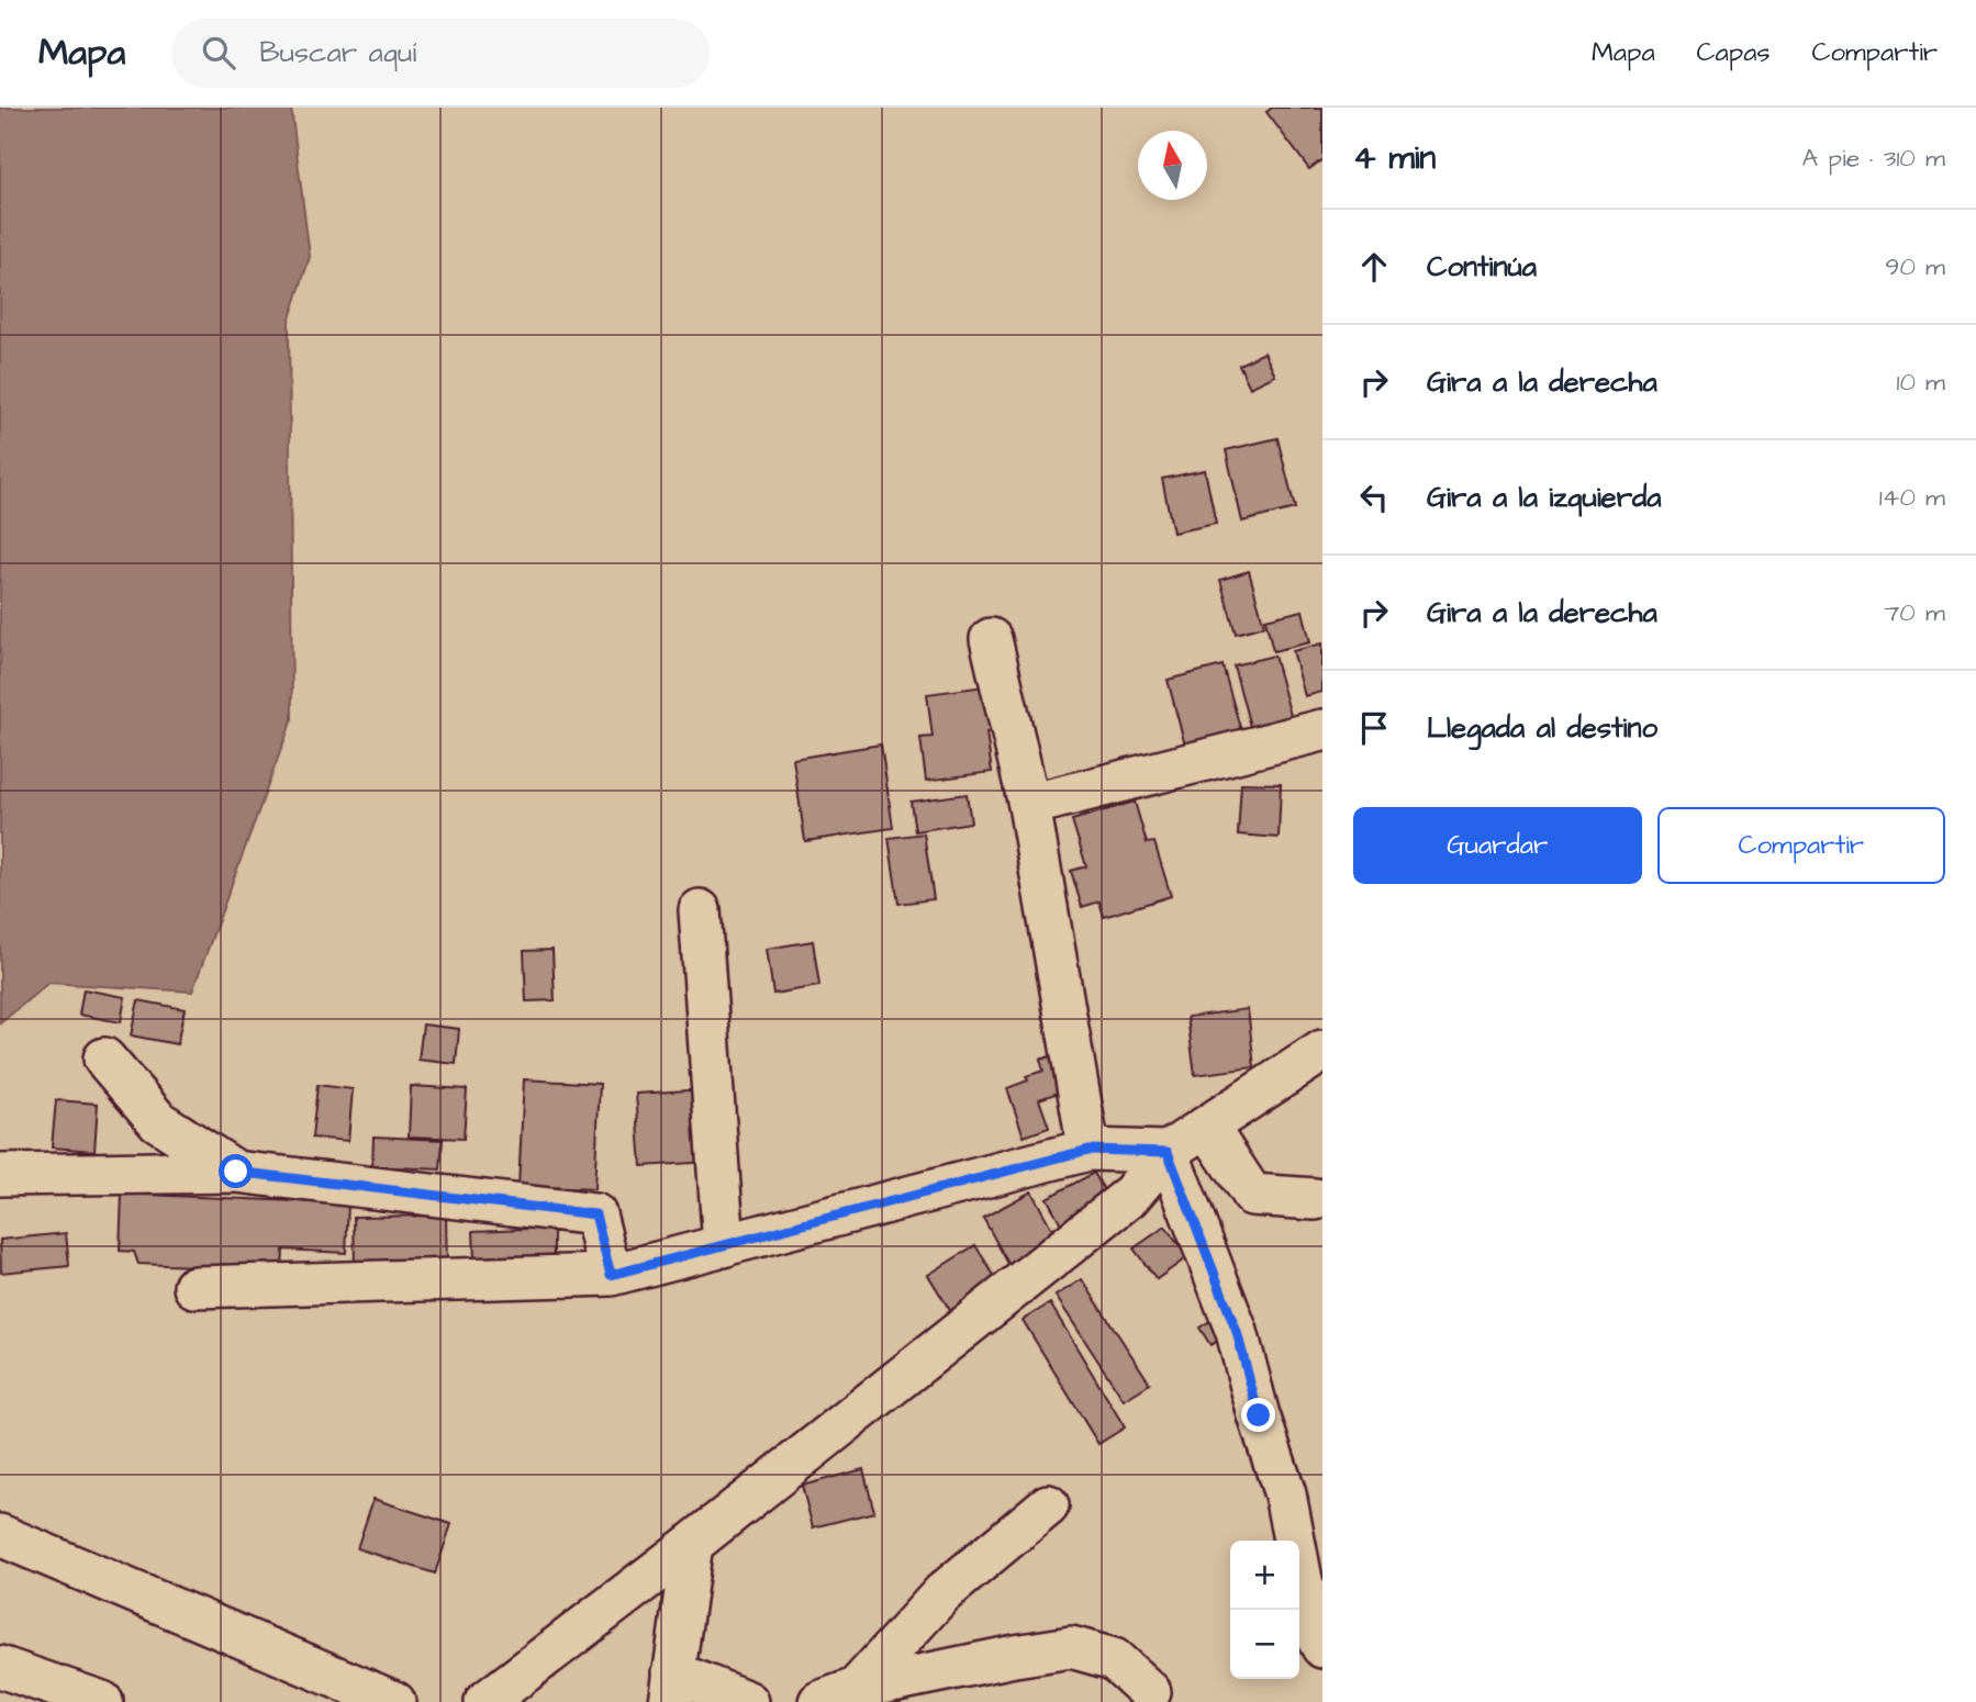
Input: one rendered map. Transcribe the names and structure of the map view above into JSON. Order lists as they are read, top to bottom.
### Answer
{
  "north": "top",
  "page": {
    "header": "Mapa",
    "search": "Buscar aquí",
    "nav": ["Mapa", "Capas", "Compartir"],
    "heading": ["4 min", "A pie · 310 m"],
    "list": [
      ["Continúa", "90 m"],
      ["Gira a la derecha", "10 m"],
      ["Gira a la izquierda", "140 m"],
      ["Gira a la derecha", "70 m"],
      "Llegada al destino"
    ],
    "buttons": ["Guardar", "Compartir"],
    "map_buttons": ["+", "−"]
  }
}
